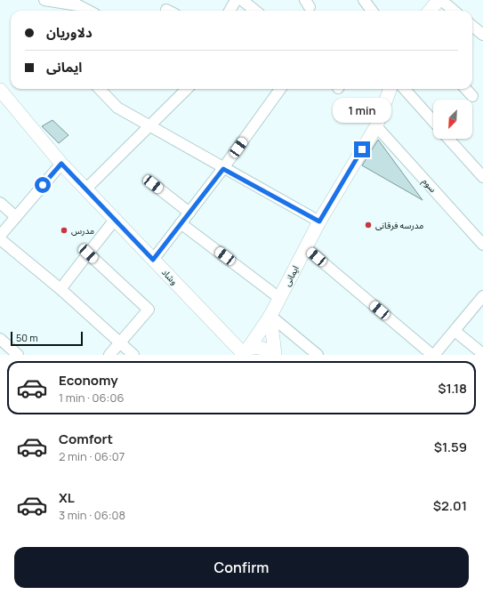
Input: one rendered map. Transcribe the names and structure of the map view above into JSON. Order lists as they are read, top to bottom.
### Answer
{
  "streets": {
    "street": ["سوم", "ایمانی", "وشاد"]
  },
  "crossings": [
    ["سوم", "ایمانی"],
    ["ایمانی", "وشاد"]
  ],
  "places": ["مدرسه فرقانی", "مدرس"],
  "scale_bar": "50 m",
  "north": "bottom left",
  "page": {
    "banner": ["دلاوریان", "ایمانی"],
    "bubble": "1 min",
    "scale": "50 m",
    "list": [
      {
        "name": "Economy",
        "note": "1 min · 06:06",
        "value": "$1.18"
      },
      {
        "name": "Comfort",
        "note": "2 min · 06:07",
        "value": "$1.59"
      },
      {
        "name": "XL",
        "note": "3 min · 06:08",
        "value": "$2.01"
      }
    ],
    "buttons": "Confirm"
  }
}
